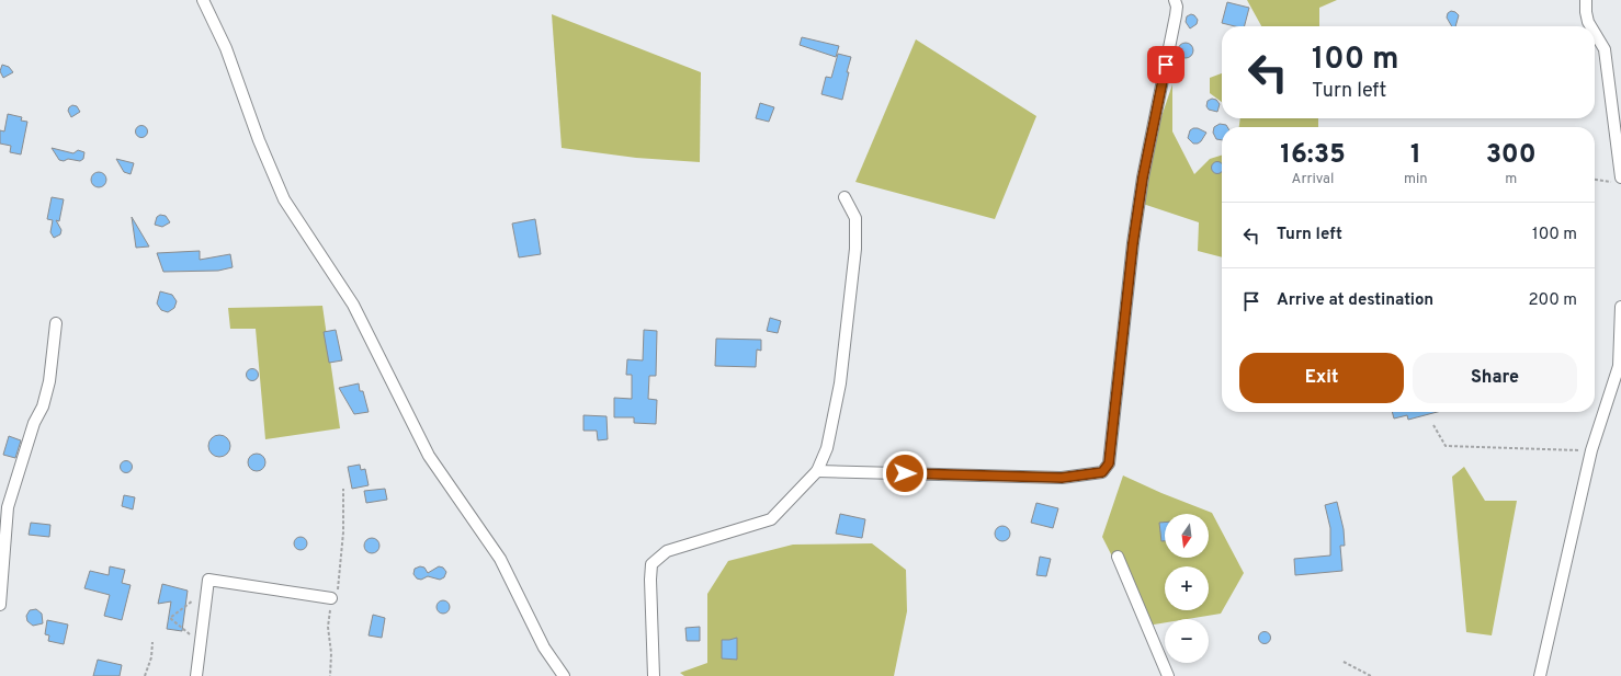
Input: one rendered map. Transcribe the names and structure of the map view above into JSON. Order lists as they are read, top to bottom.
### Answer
{
  "north": "bottom",
  "page": {
    "turn": ["100 m", "Turn left"],
    "eta": [
      "16:35",
      "Arrival",
      "1",
      "min",
      "300",
      "m"
    ],
    "list": [
      {
        "name": "Turn left",
        "value": "100 m"
      },
      {
        "name": "Arrive at destination",
        "value": "200 m"
      }
    ],
    "buttons": ["Exit", "Share"],
    "map_buttons": ["+", "−"]
  }
}
